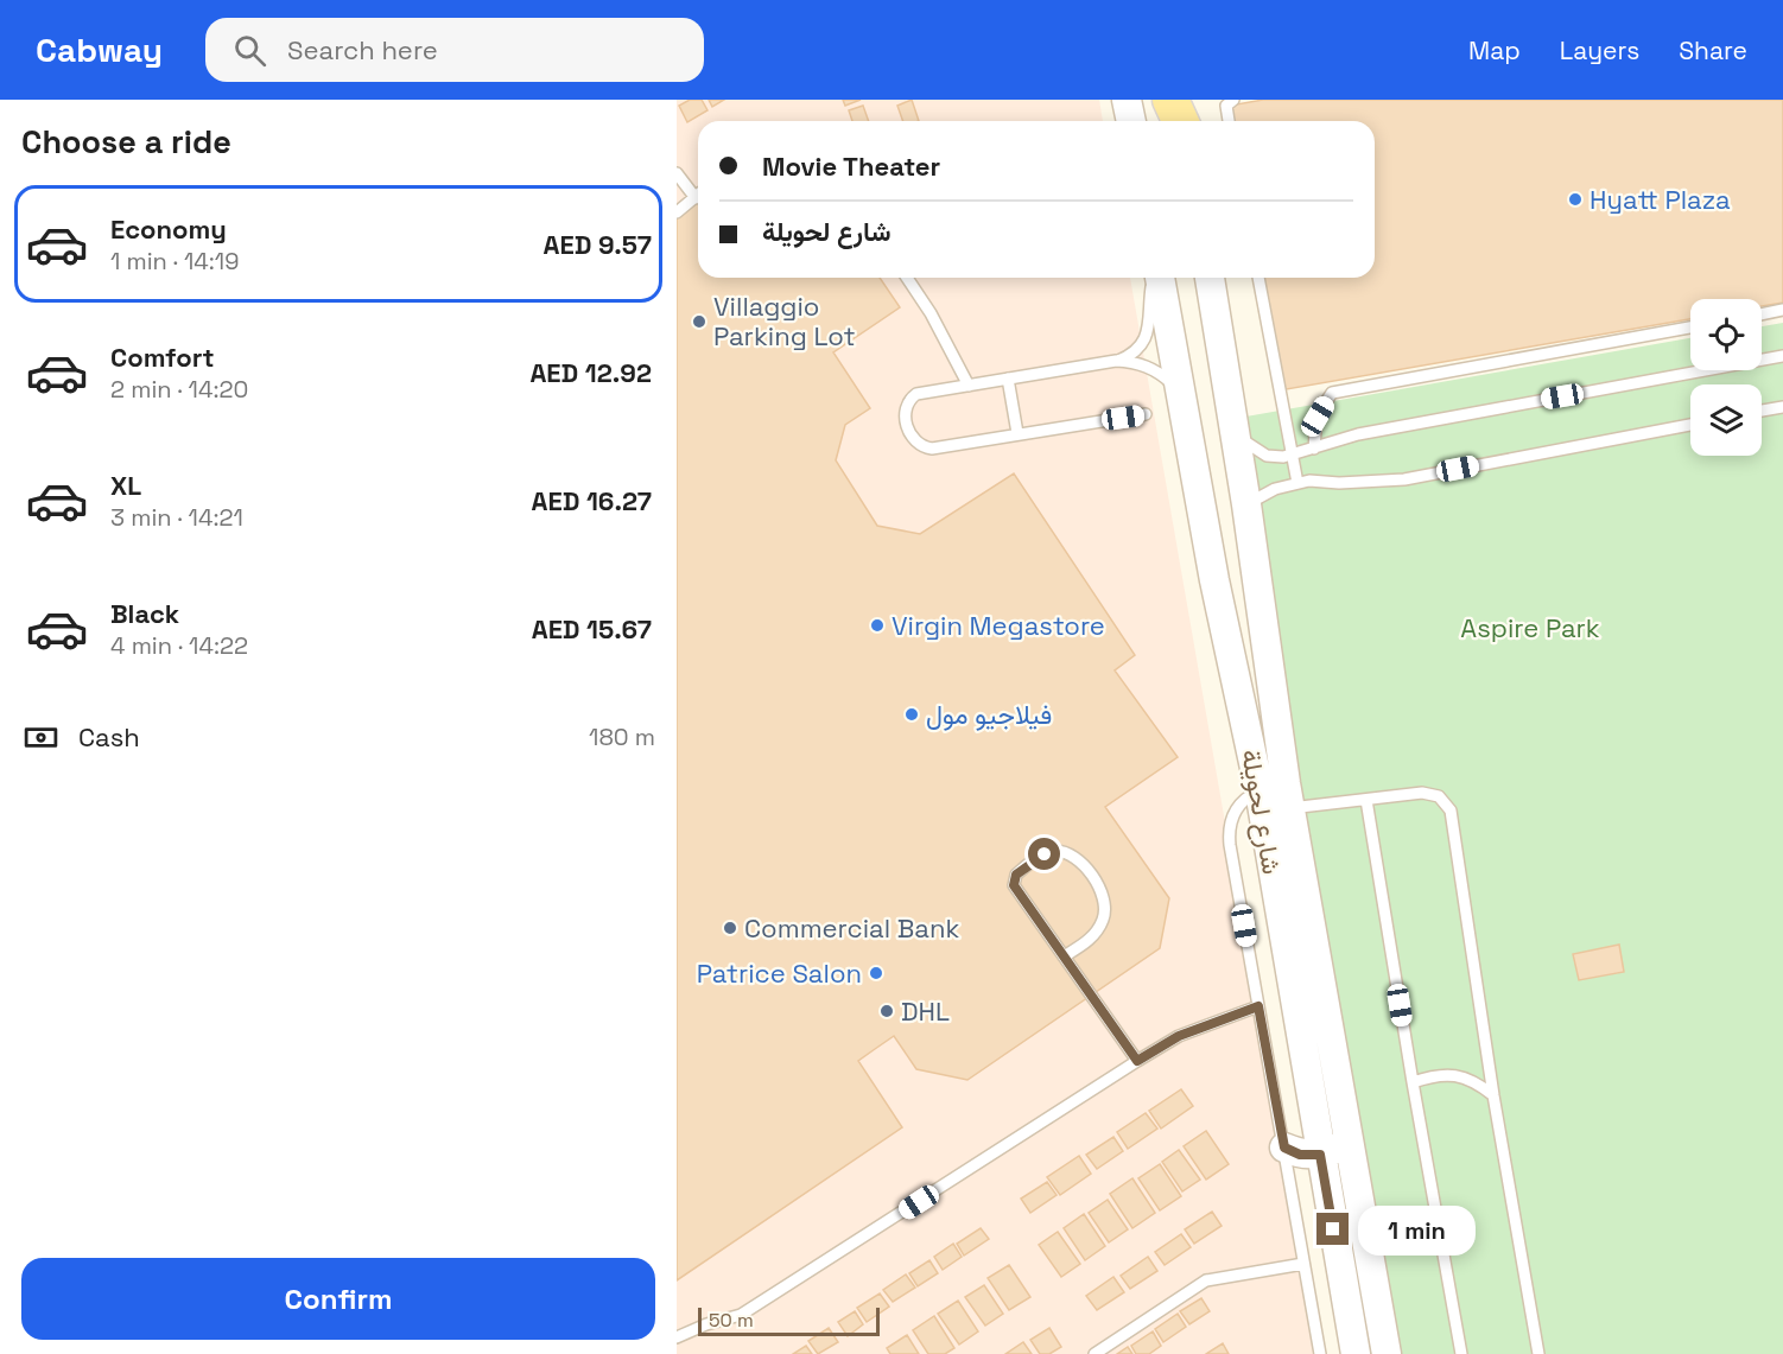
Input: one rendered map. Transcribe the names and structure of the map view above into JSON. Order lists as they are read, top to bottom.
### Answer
{
  "streets": {
    "street": ["شارع لحويلة"]
  },
  "parks": ["Aspire Park"],
  "places": [
    "Hyatt Plaza",
    "Villaggio Parking Lot",
    "Virgin Megastore",
    "فيلاجيو مول",
    "Commercial Bank",
    "Patrice Salon",
    "DHL"
  ],
  "scale_bar": "50 m",
  "page": {
    "header": "Cabway",
    "search": "Search here",
    "nav": ["Map", "Layers", "Share"],
    "heading": "Choose a ride",
    "banner": ["Movie Theater", "شارع لحويلة"],
    "list": [
      {
        "name": "Economy",
        "note": "1 min · 14:19",
        "value": "AED 9.57"
      },
      {
        "name": "Comfort",
        "note": "2 min · 14:20",
        "value": "AED 12.92"
      },
      {
        "name": "XL",
        "note": "3 min · 14:21",
        "value": "AED 16.27"
      },
      {
        "name": "Black",
        "note": "4 min · 14:22",
        "value": "AED 15.67"
      }
    ],
    "pay": ["Cash", "180 m"],
    "bubble": "1 min",
    "buttons": "Confirm",
    "scale": "50 m"
  }
}
